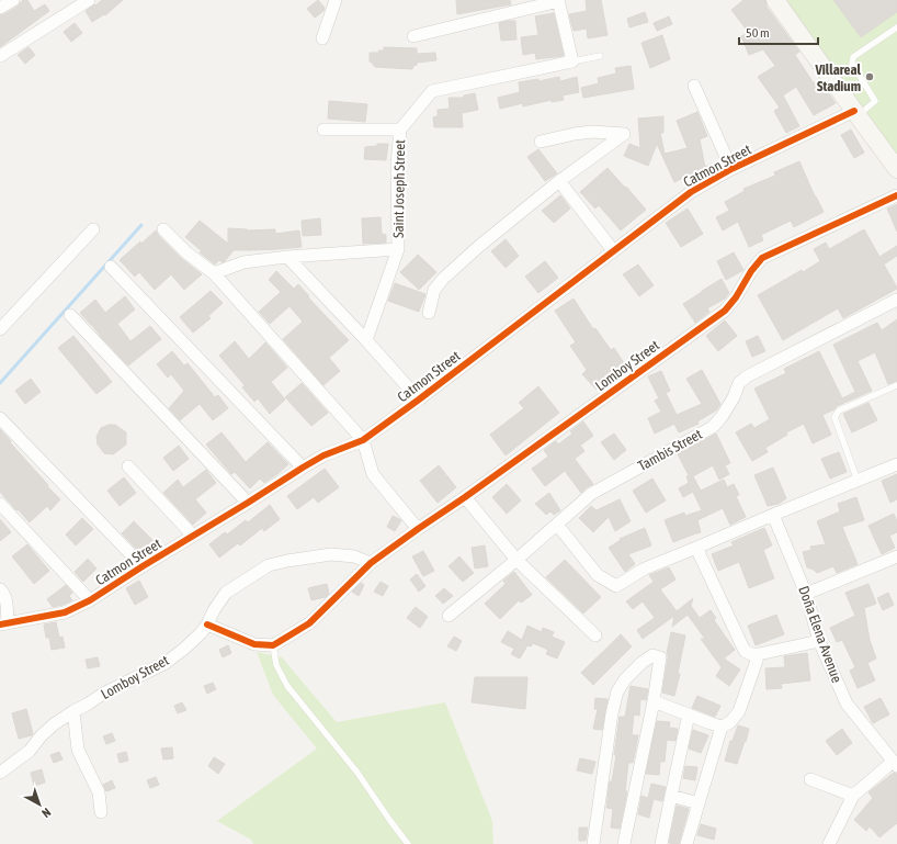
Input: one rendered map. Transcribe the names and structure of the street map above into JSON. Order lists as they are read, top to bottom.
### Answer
{
  "streets": {
    "street": [
      "Catmon Street",
      "Saint Joseph Street",
      "Lomboy Street",
      "Tambis Street",
      "Doña Elena Avenue"
    ]
  },
  "places": ["Villareal Stadium"],
  "scale_bar": "50 m",
  "north": "bottom right"
}
